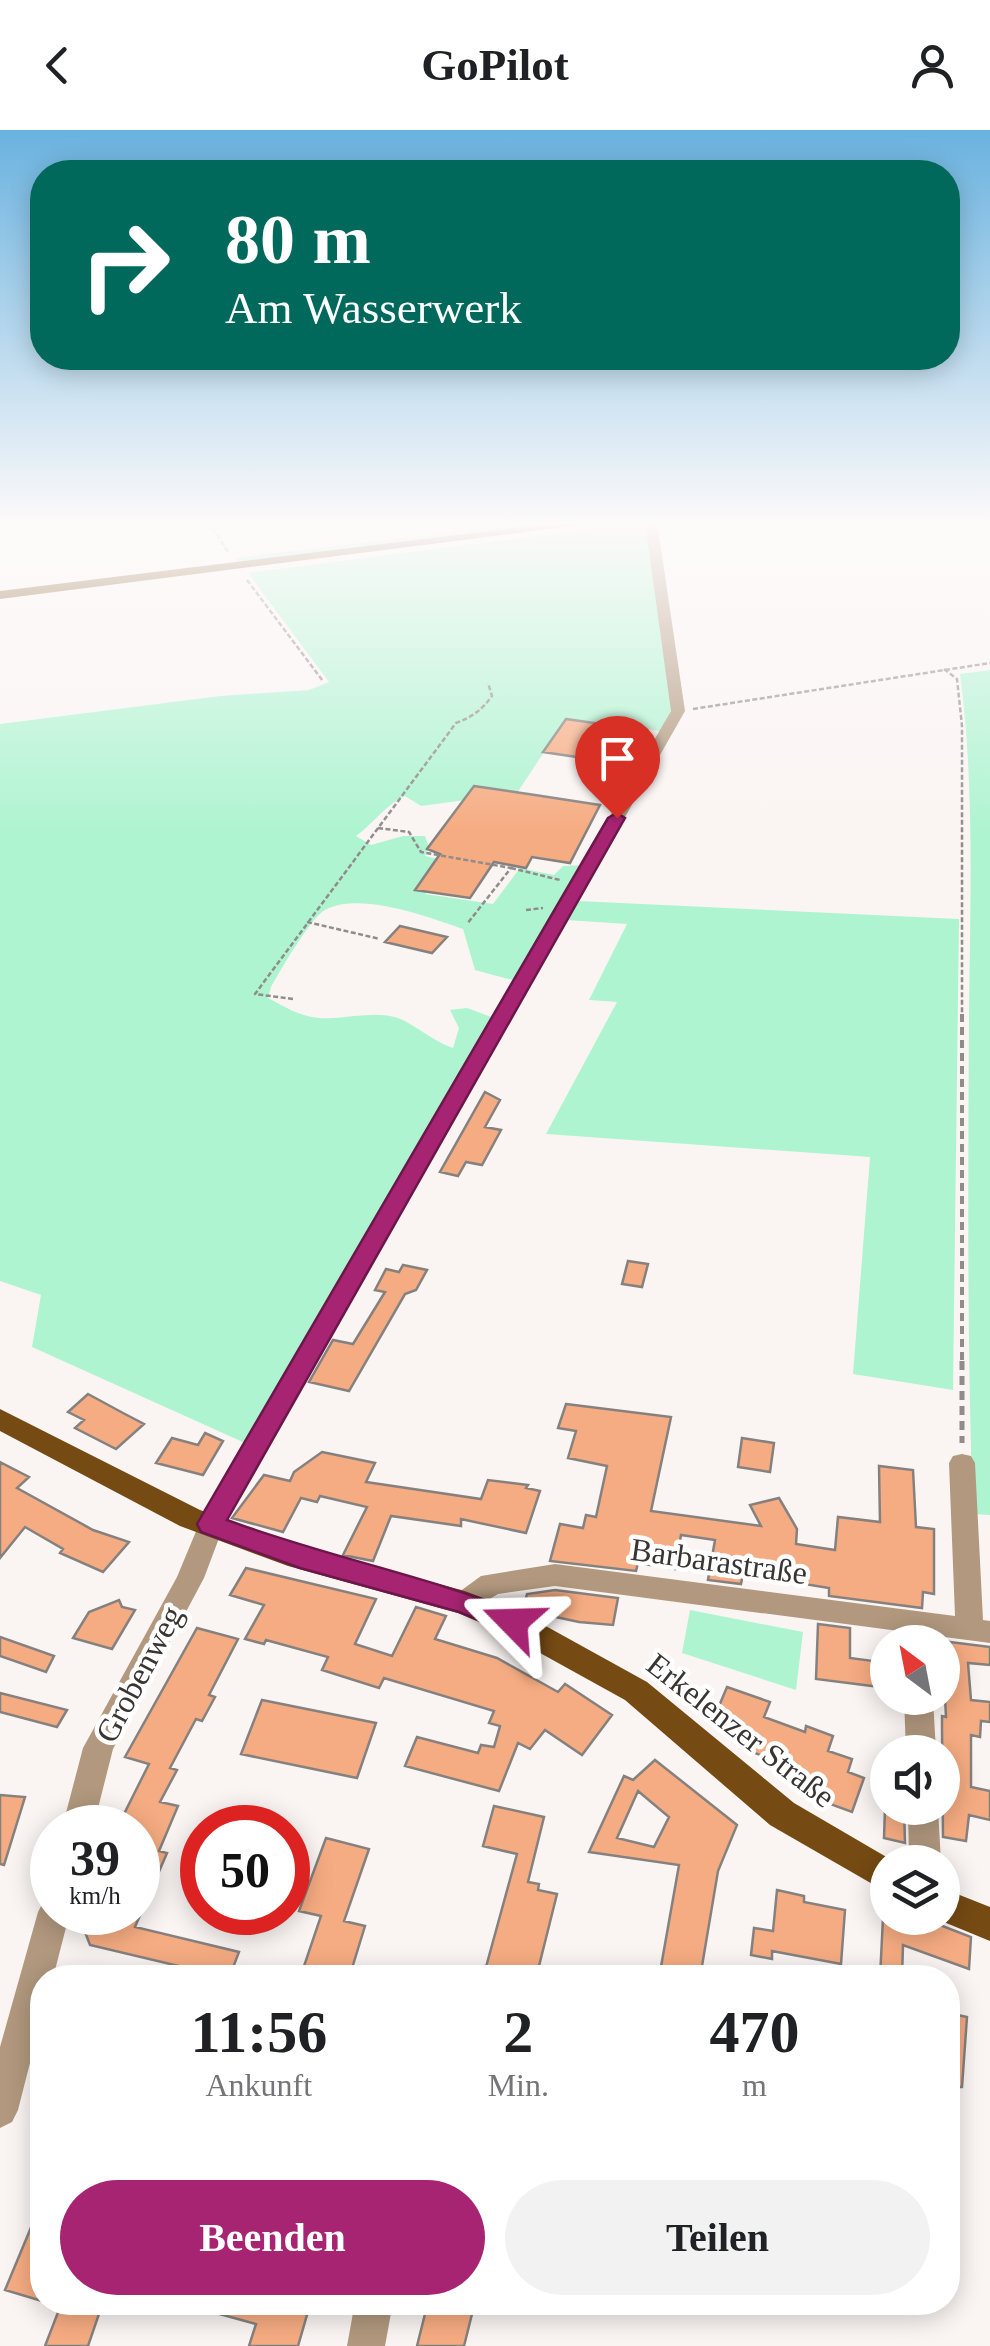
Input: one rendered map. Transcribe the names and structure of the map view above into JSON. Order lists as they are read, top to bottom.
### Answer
{
  "streets": {
    "main road": ["Erkelenzer Straße"],
    "street": ["Barbarastraße", "Grobenweg"]
  },
  "crossings": [
    ["Barbarastraße", "Erkelenzer Straße"],
    ["Grobenweg", "Erkelenzer Straße"]
  ],
  "north": "top left",
  "page": {
    "header": "GoPilot",
    "turn": ["80 m", "Am Wasserwerk"],
    "speed": "39 km/h",
    "limit": "50",
    "eta": [
      "11:56",
      "Ankunft",
      "2",
      "Min.",
      "470",
      "m"
    ],
    "buttons": ["Beenden", "Teilen"]
  }
}
